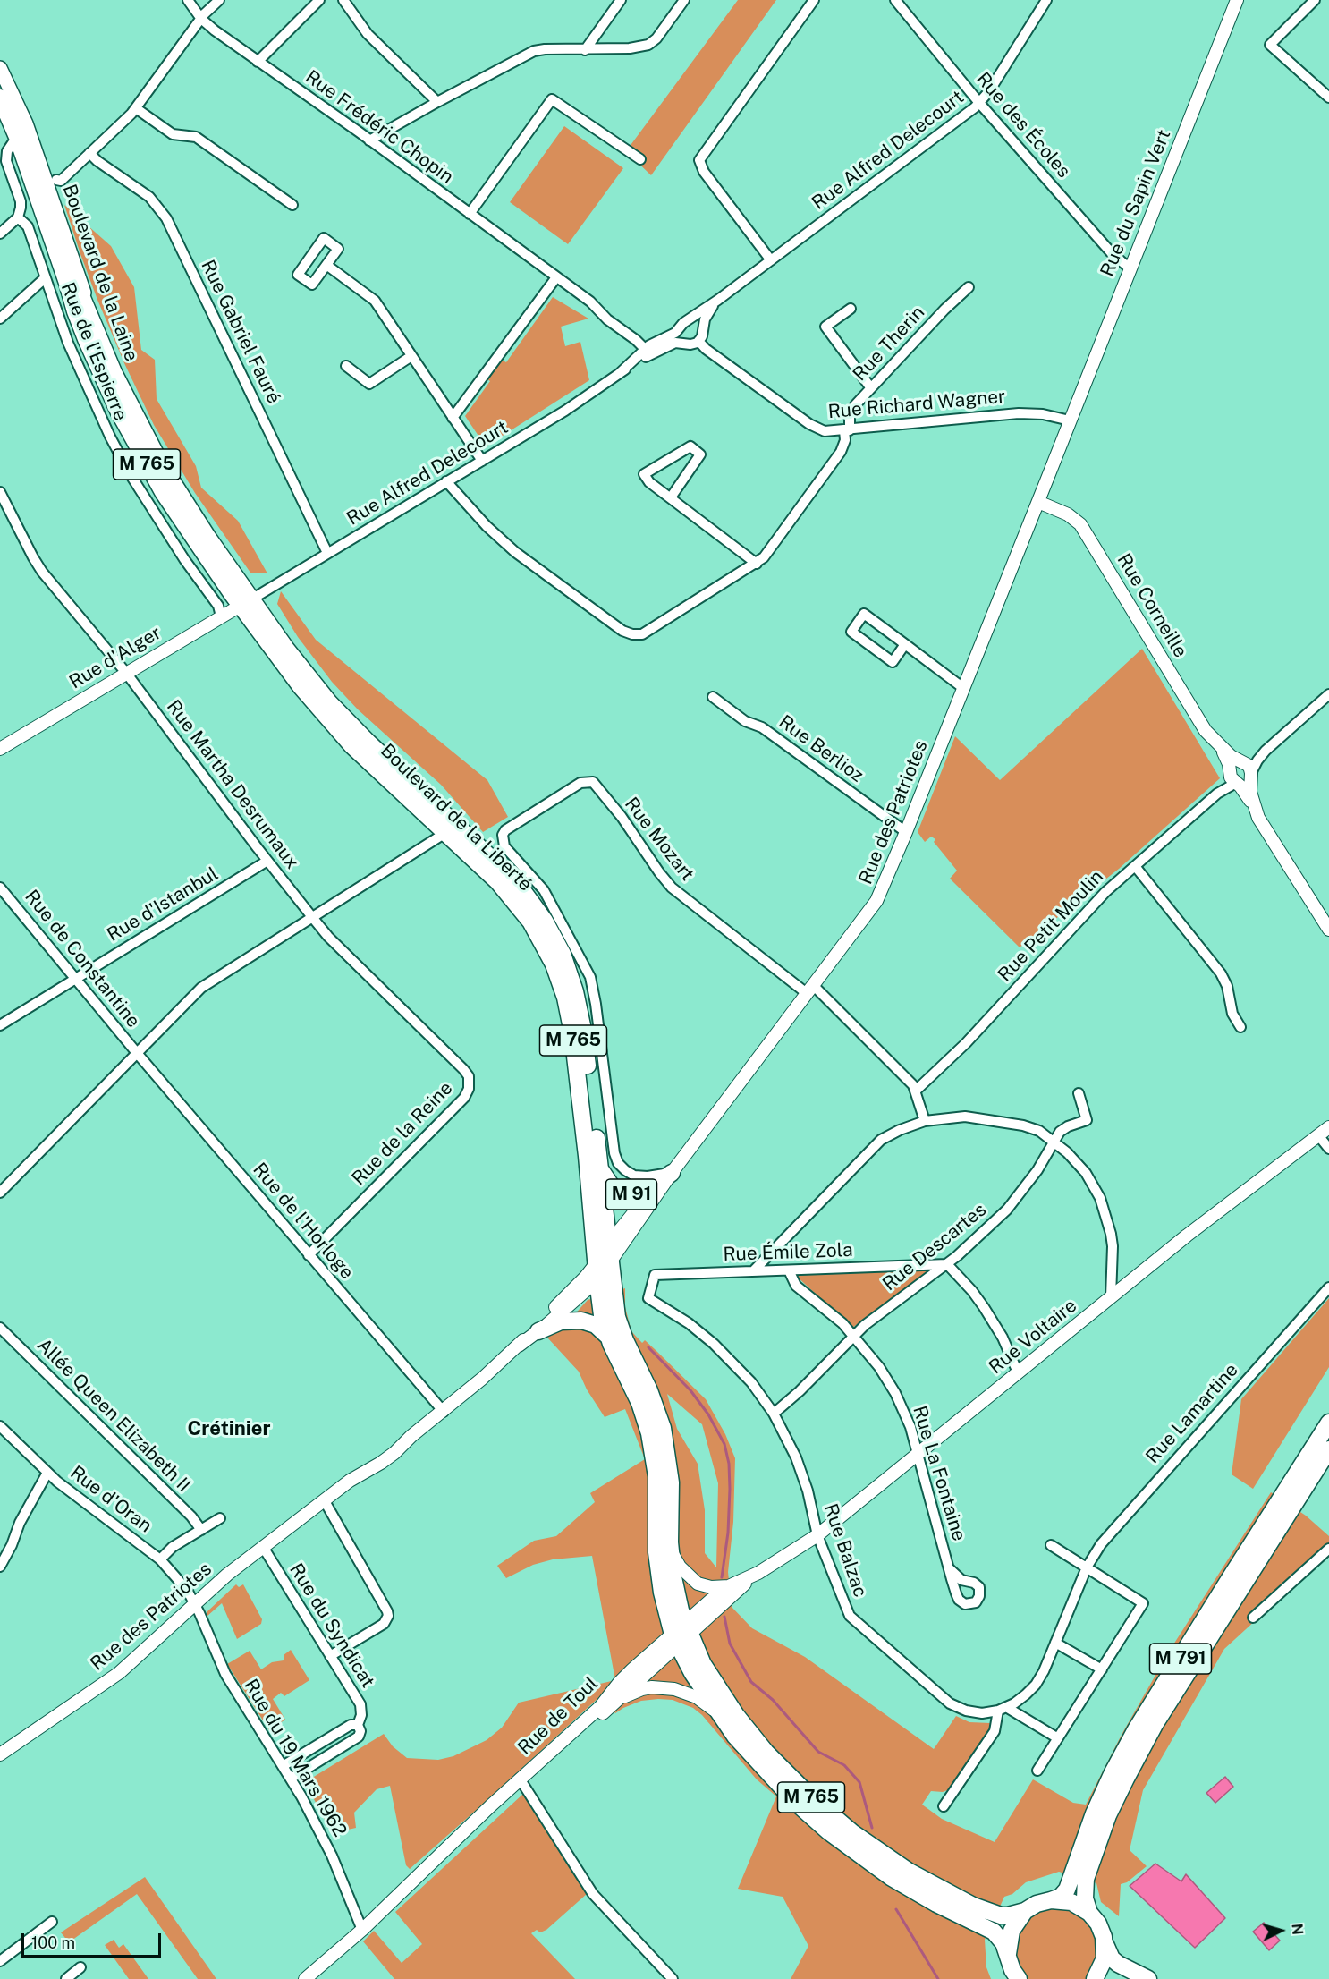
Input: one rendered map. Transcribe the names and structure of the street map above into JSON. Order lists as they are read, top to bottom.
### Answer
{
  "streets": {
    "main road": [
      "Boulevard de la Laine",
      "M 765",
      "Boulevard de la Liberté",
      "M 91",
      "M 791"
    ],
    "street": [
      "Rue des Écoles",
      "Rue Frédéric Chopin",
      "Rue Alfred Delecourt",
      "Rue du Sapin Vert",
      "Rue Gabriel Fauré",
      "Rue Therin",
      "Rue de l'Espierre",
      "Rue Richard Wagner",
      "Rue Corneille",
      "Rue d'Alger",
      "Rue Berlioz",
      "Rue Martha Desrumaux",
      "Rue des Patriotes",
      "Rue Mozart",
      "Rue d'Istanbul",
      "Rue Petit Moulin",
      "Rue de Constantine",
      "Rue de la Reine",
      "Rue de l'Horloge",
      "Rue Descartes",
      "Rue Émile Zola",
      "Rue Voltaire",
      "Rue Lamartine",
      "Allée Queen Elizabeth II",
      "Rue La Fontaine",
      "Rue d'Oran",
      "Rue Balzac",
      "Rue du Syndicat",
      "Rue de Toul",
      "Rue du 19 Mars 1962"
    ]
  },
  "crossings": [
    ["Rue des Écoles", "Rue Alfred Delecourt"],
    ["Rue des Écoles", "Rue du Sapin Vert"],
    ["Rue Frédéric Chopin", "Rue Alfred Delecourt"],
    ["Rue Alfred Delecourt", "Boulevard de la Laine"],
    ["Rue Alfred Delecourt", "Rue Gabriel Fauré"],
    ["Rue Alfred Delecourt", "Rue Therin"],
    ["Rue Alfred Delecourt", "Rue Richard Wagner"],
    ["Rue Alfred Delecourt", "Rue d'Alger"],
    ["Rue du Sapin Vert", "Rue Richard Wagner"],
    ["Rue du Sapin Vert", "Rue des Patriotes"],
    ["Boulevard de la Laine", "Rue de l'Espierre"],
    ["Boulevard de la Laine", "Rue d'Alger"],
    ["Boulevard de la Laine", "Boulevard de la Liberté"],
    ["Rue Therin", "Rue Richard Wagner"],
    ["Rue de l'Espierre", "Rue d'Alger"],
    ["Rue Richard Wagner", "Rue des Patriotes"],
    ["M 765", "Rue des Patriotes"],
    ["M 765", "Boulevard de la Liberté"],
    ["M 765", "M 91"],
    ["M 765", "Rue Voltaire"],
    ["M 765", "Rue de Toul"],
    ["Rue Corneille", "Rue des Patriotes"],
    ["Rue Corneille", "Rue Petit Moulin"],
    ["Rue d'Alger", "Rue Martha Desrumaux"],
    ["Rue Berlioz", "Rue des Patriotes"],
    ["Rue Martha Desrumaux", "Rue d'Istanbul"],
    ["Rue Martha Desrumaux", "Rue de la Reine"],
    ["Rue des Patriotes", "Boulevard de la Liberté"],
    ["Rue des Patriotes", "Rue Mozart"],
    ["Rue des Patriotes", "M 91"],
    ["Rue des Patriotes", "Rue de l'Horloge"],
    ["Rue des Patriotes", "Rue d'Oran"],
    ["Rue des Patriotes", "Rue du Syndicat"],
    ["Rue des Patriotes", "Rue du 19 Mars 1962"],
    ["Boulevard de la Liberté", "Rue Mozart"],
    ["Boulevard de la Liberté", "M 91"],
    ["Rue d'Istanbul", "Rue de Constantine"],
    ["Rue de Constantine", "Rue de l'Horloge"],
    ["Rue de la Reine", "Rue de l'Horloge"],
    ["Rue Descartes", "Rue Émile Zola"],
    ["Rue Descartes", "Rue La Fontaine"],
    ["Rue Descartes", "Rue Balzac"],
    ["Rue Émile Zola", "Rue La Fontaine"],
    ["Rue Émile Zola", "Rue Balzac"],
    ["Rue Voltaire", "Rue La Fontaine"],
    ["Rue Voltaire", "Rue Balzac"],
    ["Rue Voltaire", "Rue de Toul"],
    ["Rue d'Oran", "Rue du 19 Mars 1962"],
    ["Rue de Toul", "Rue du 19 Mars 1962"]
  ],
  "districts": ["Crétinier"],
  "scale_bar": "100 m",
  "north": "right"
}
